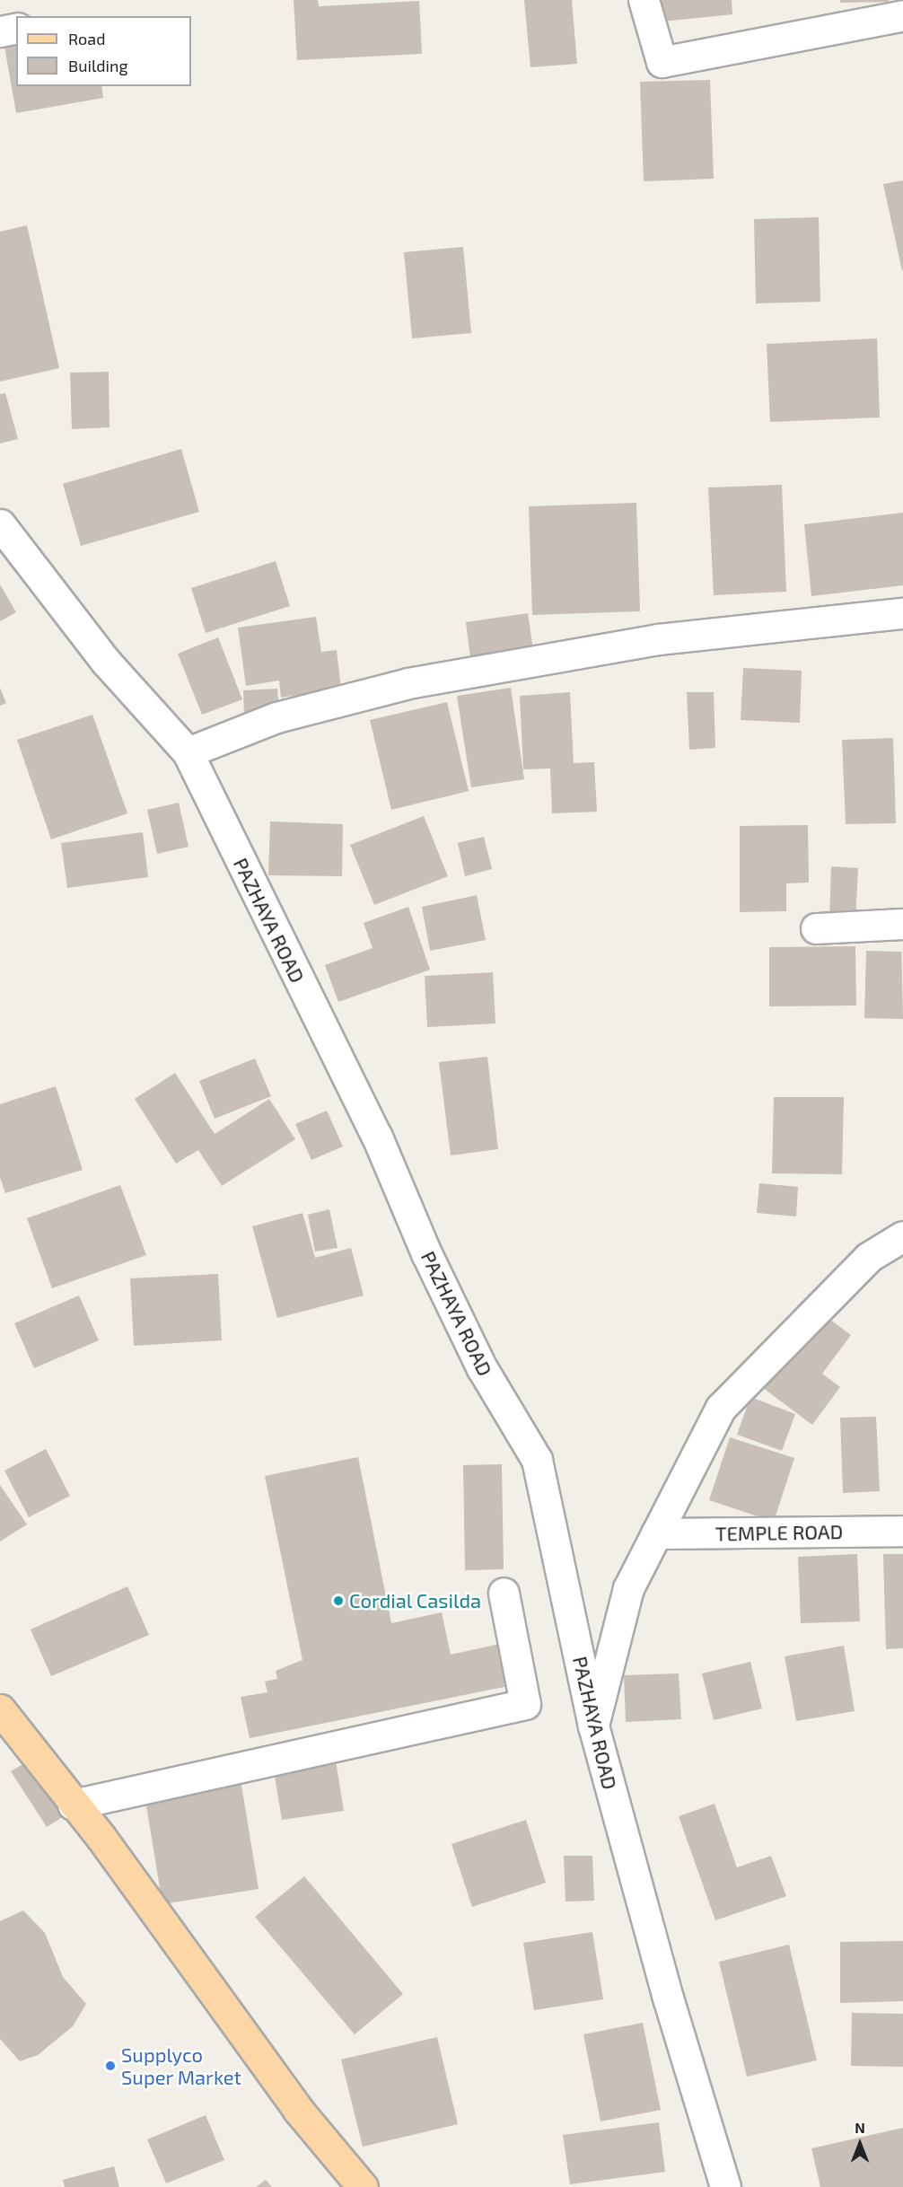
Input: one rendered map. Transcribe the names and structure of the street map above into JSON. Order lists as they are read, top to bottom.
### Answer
{
  "streets": {
    "street": ["PAZHAYA ROAD", "TEMPLE ROAD"]
  },
  "places": ["Cordial Casilda", "Supplyco Super Market"],
  "legend": ["Road", "Building"],
  "north": "top"
}
